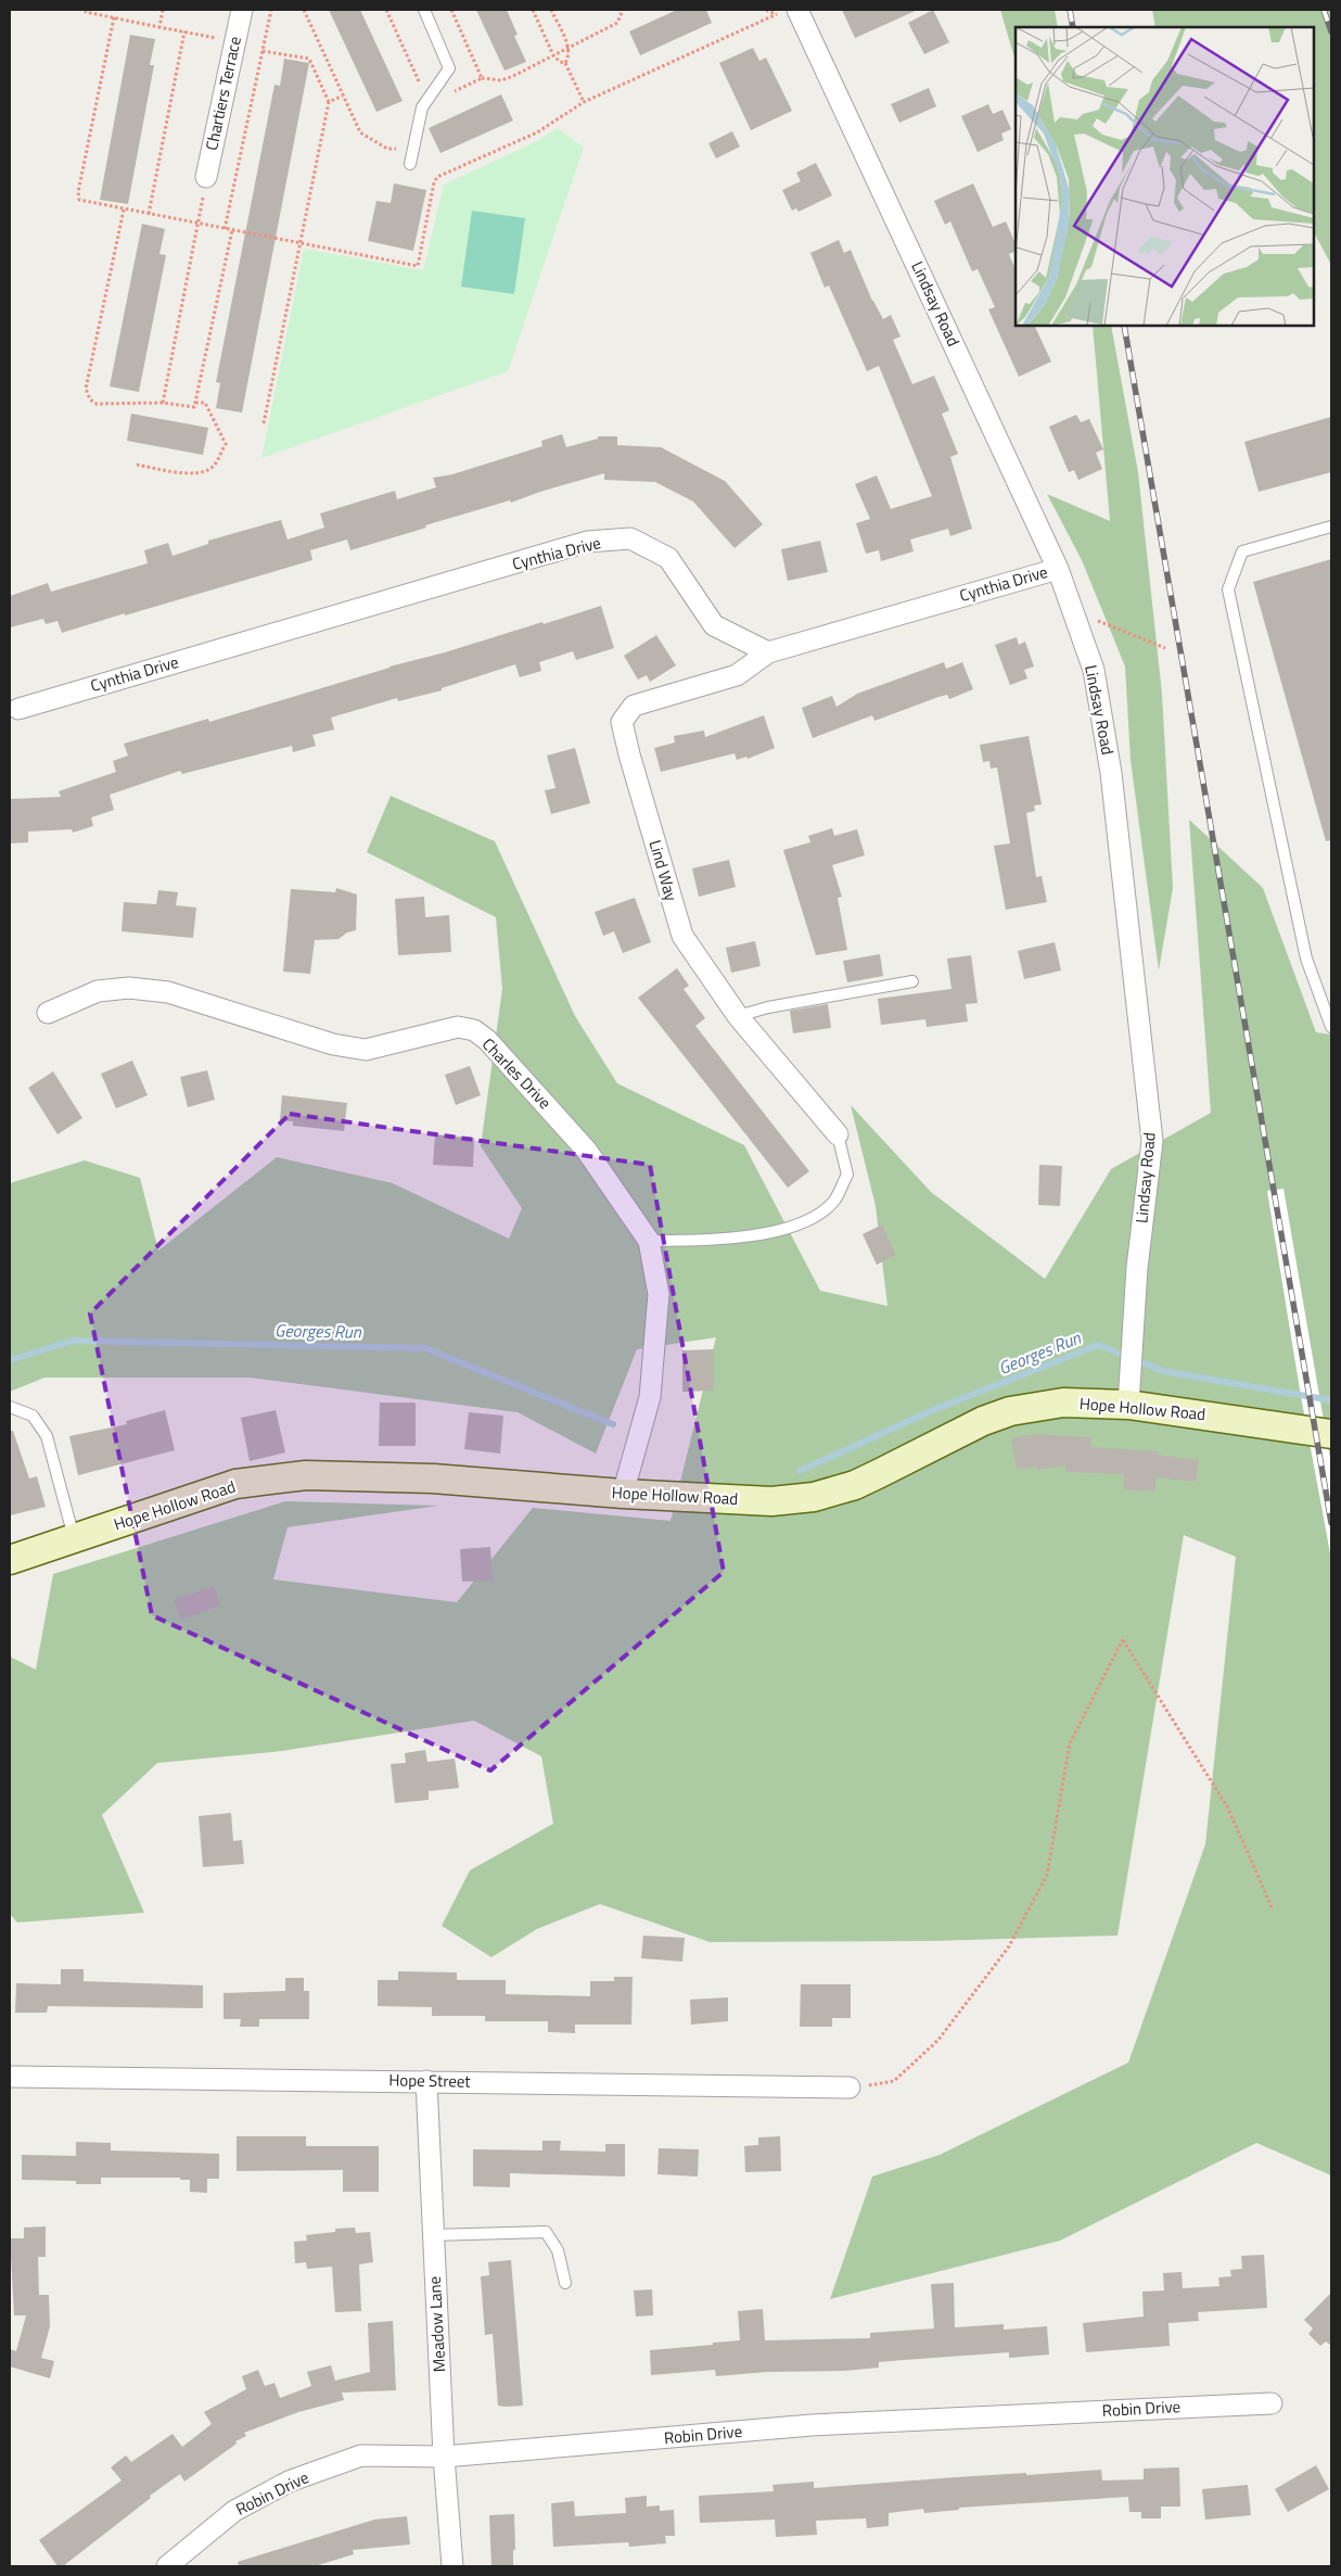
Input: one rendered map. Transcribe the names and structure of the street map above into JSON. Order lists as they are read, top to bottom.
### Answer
{
  "streets": {
    "main road": ["Hope Hollow Road"],
    "street": [
      "Chartiers Terrace",
      "Lindsay Road",
      "Cynthia Drive",
      "Lind Way",
      "Charles Drive",
      "Hope Street",
      "Meadow Lane",
      "Robin Drive"
    ]
  },
  "crossings": [
    ["Lindsay Road", "Cynthia Drive"],
    ["Lindsay Road", "Hope Hollow Road"],
    ["Cynthia Drive", "Lind Way"],
    ["Charles Drive", "Hope Hollow Road"],
    ["Hope Street", "Meadow Lane"],
    ["Meadow Lane", "Robin Drive"]
  ],
  "water": ["Georges Run"]
}
